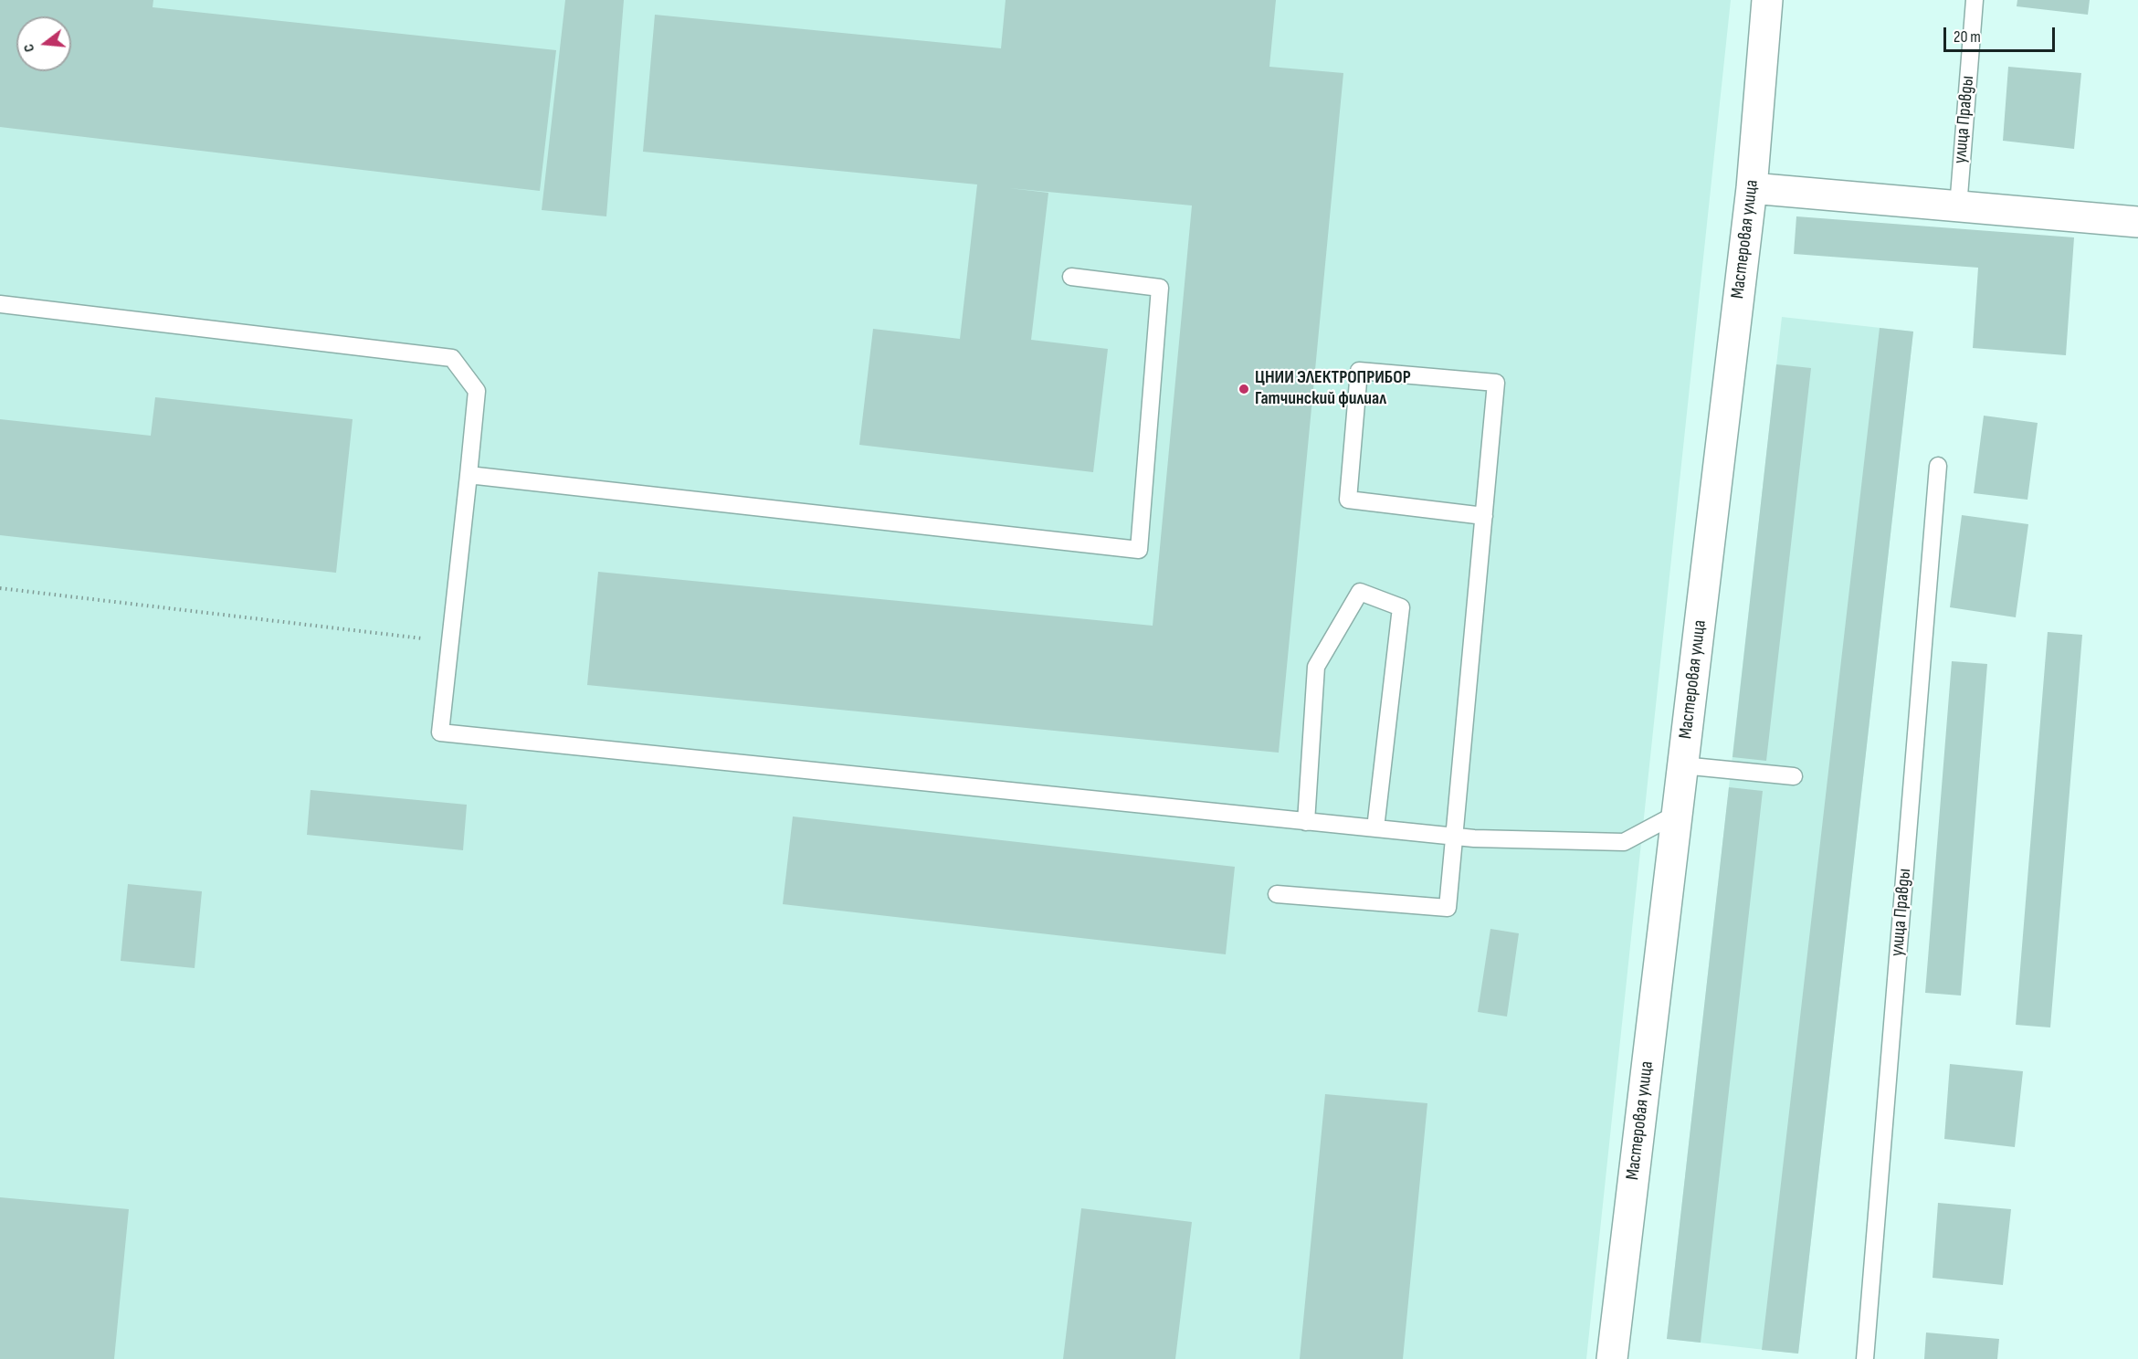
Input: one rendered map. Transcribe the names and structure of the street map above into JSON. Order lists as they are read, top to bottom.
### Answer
{
  "streets": {
    "street": ["Мастеровая улица"],
    "lane": ["улица Правды"]
  },
  "places": ["ЦНИИ ЭЛЕКТРОПРИБОР Гатчинский филиал"],
  "scale_bar": "20 m",
  "north": "left"
}
